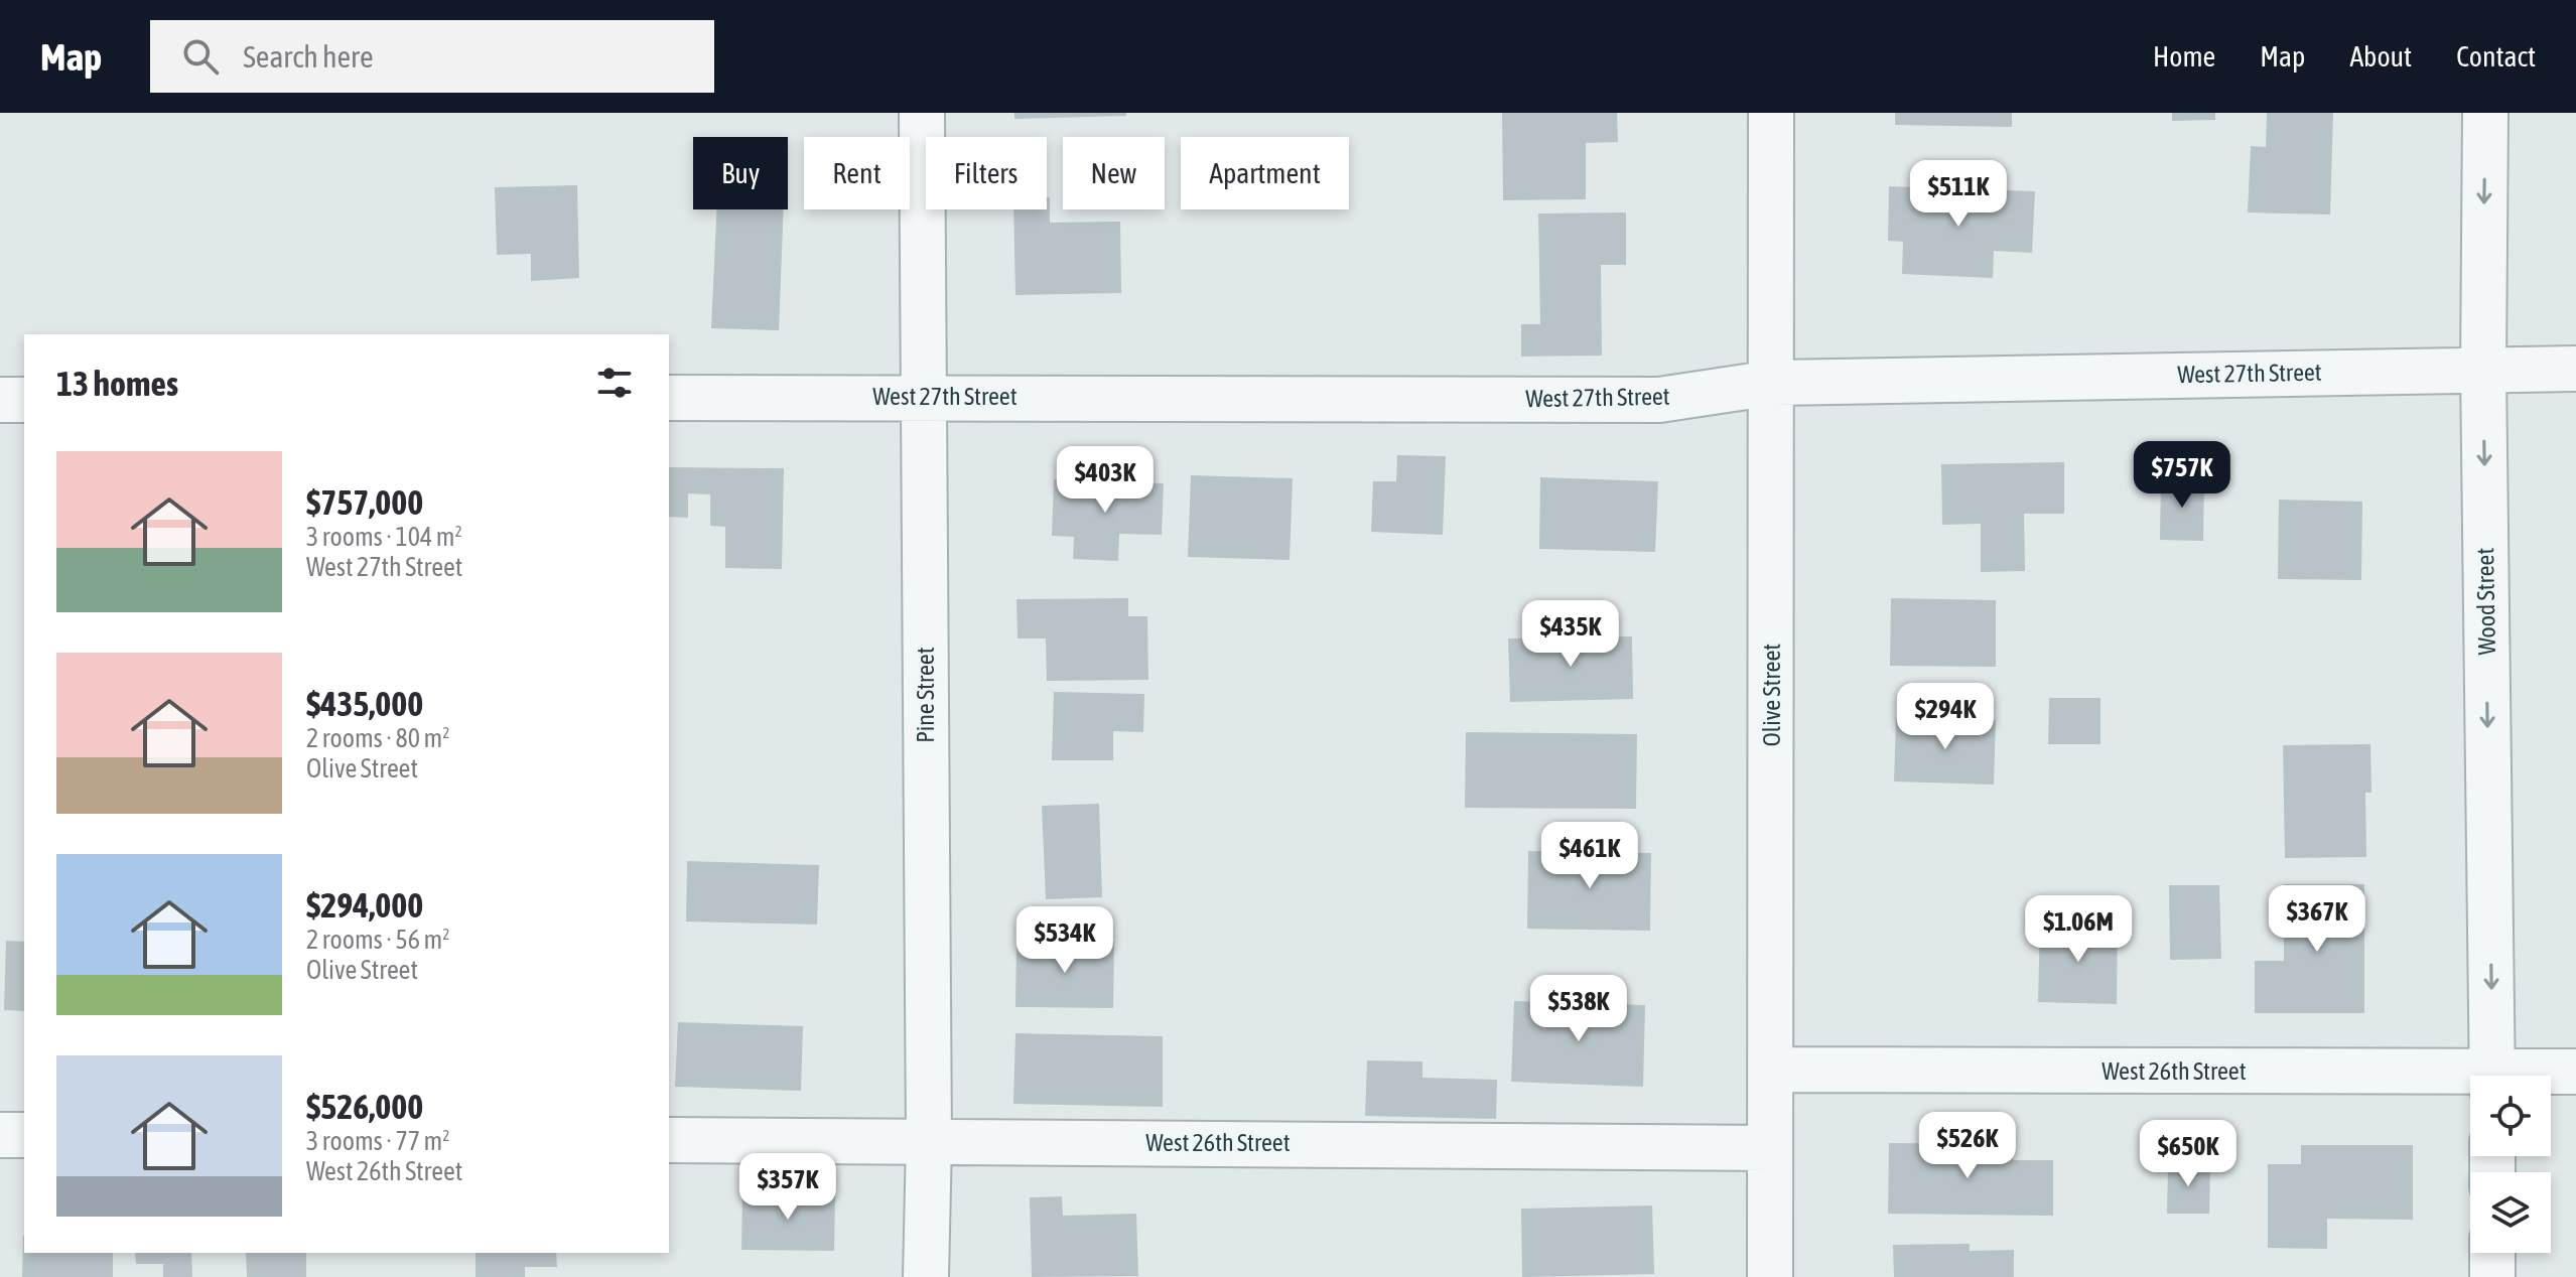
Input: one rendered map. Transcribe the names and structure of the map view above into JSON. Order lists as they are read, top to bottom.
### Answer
{
  "streets": {
    "street": [
      "West 27th Street",
      "Wood Street",
      "Pine Street",
      "Olive Street",
      "West 26th Street"
    ]
  },
  "crossings": [
    ["West 27th Street", "Wood Street"],
    ["West 27th Street", "Pine Street"],
    ["West 27th Street", "Olive Street"],
    ["Pine Street", "West 26th Street"],
    ["Olive Street", "West 26th Street"]
  ],
  "one_way": ["Wood Street"],
  "page": {
    "header": "Map",
    "search": "Search here",
    "nav": [
      "Home",
      "Map",
      "About",
      "Contact"
    ],
    "chip": [
      "Buy",
      "Rent",
      "Filters",
      "New",
      "Apartment"
    ],
    "price": [
      "$511K",
      "$757K",
      "$403K",
      "$435K",
      "$294K",
      "$461K",
      "$367K",
      "$1.06M",
      "$534K",
      "$538K",
      "$526K",
      "$650K",
      "$357K"
    ],
    "heading": "13 homes",
    "list": [
      {
        "name": "$757,000",
        "note": "3 rooms · 104 m² · West 27th Street"
      },
      {
        "name": "$435,000",
        "note": "2 rooms · 80 m² · Olive Street"
      },
      {
        "name": "$294,000",
        "note": "2 rooms · 56 m² · Olive Street"
      },
      {
        "name": "$526,000",
        "note": "3 rooms · 77 m² · West 26th Street"
      }
    ]
  }
}
